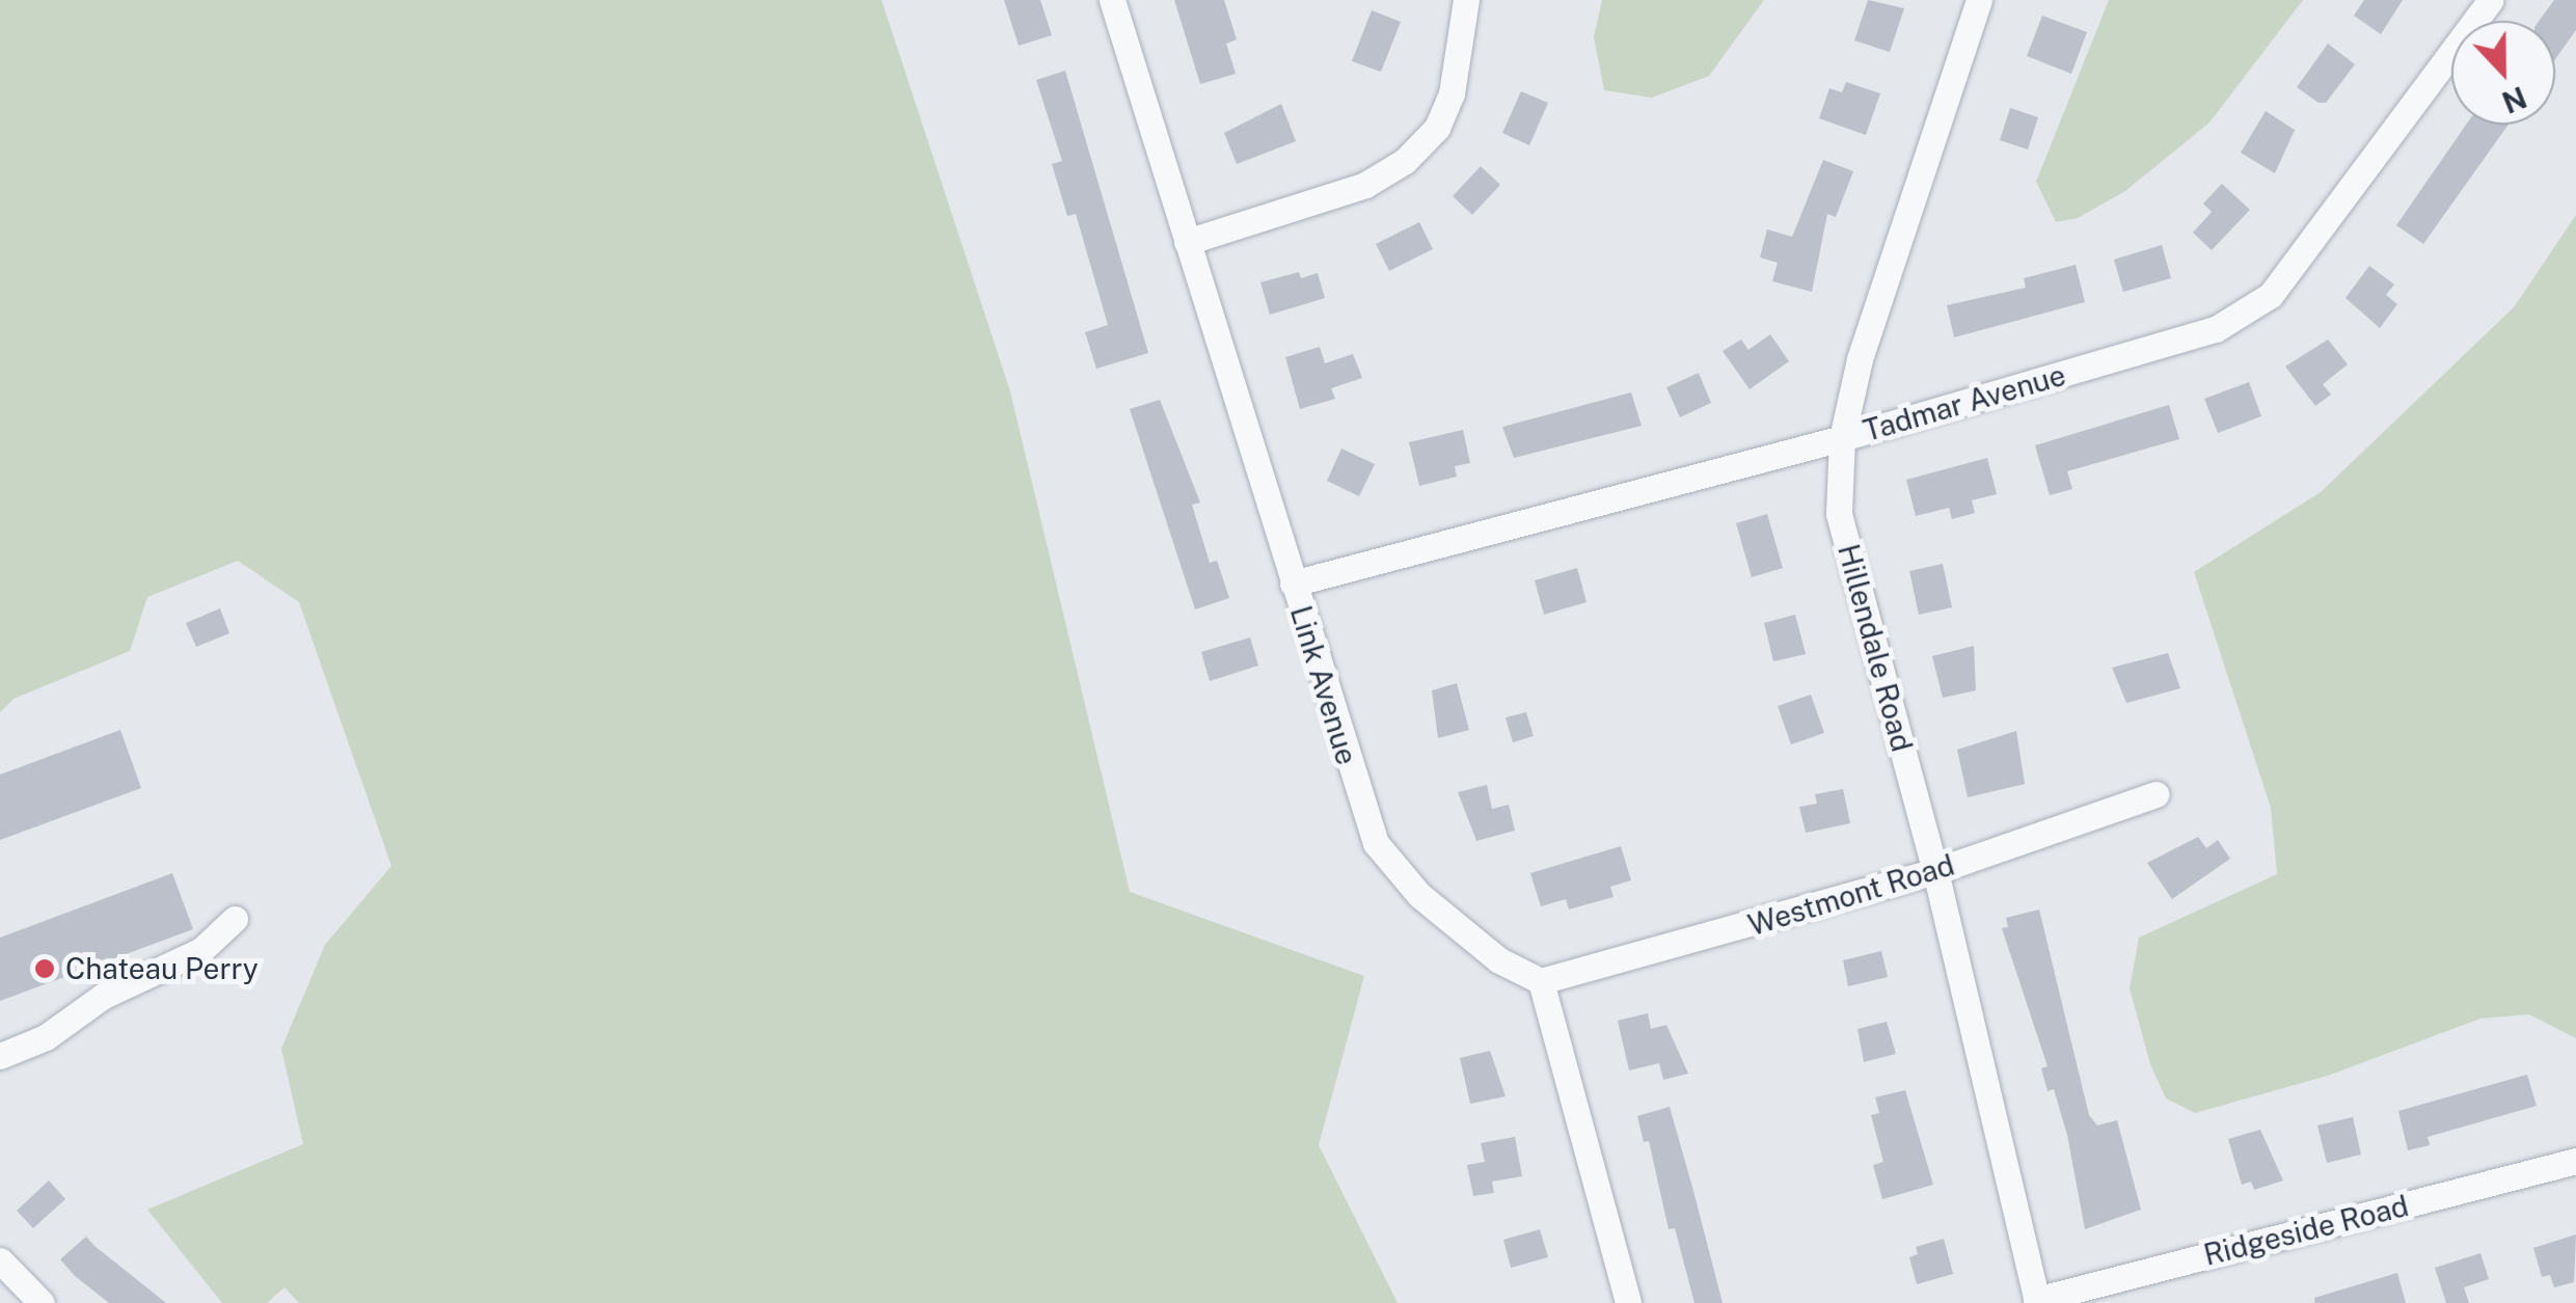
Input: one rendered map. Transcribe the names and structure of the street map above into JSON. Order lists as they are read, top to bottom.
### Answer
{
  "streets": {
    "street": [
      "Tadmar Avenue",
      "Hillendale Road",
      "Link Avenue",
      "Westmont Road",
      "Ridgeside Road"
    ]
  },
  "crossings": [
    ["Tadmar Avenue", "Hillendale Road"],
    ["Tadmar Avenue", "Link Avenue"],
    ["Hillendale Road", "Westmont Road"],
    ["Hillendale Road", "Ridgeside Road"],
    ["Link Avenue", "Westmont Road"]
  ],
  "places": ["Chateau Perry"],
  "north": "bottom"
}
